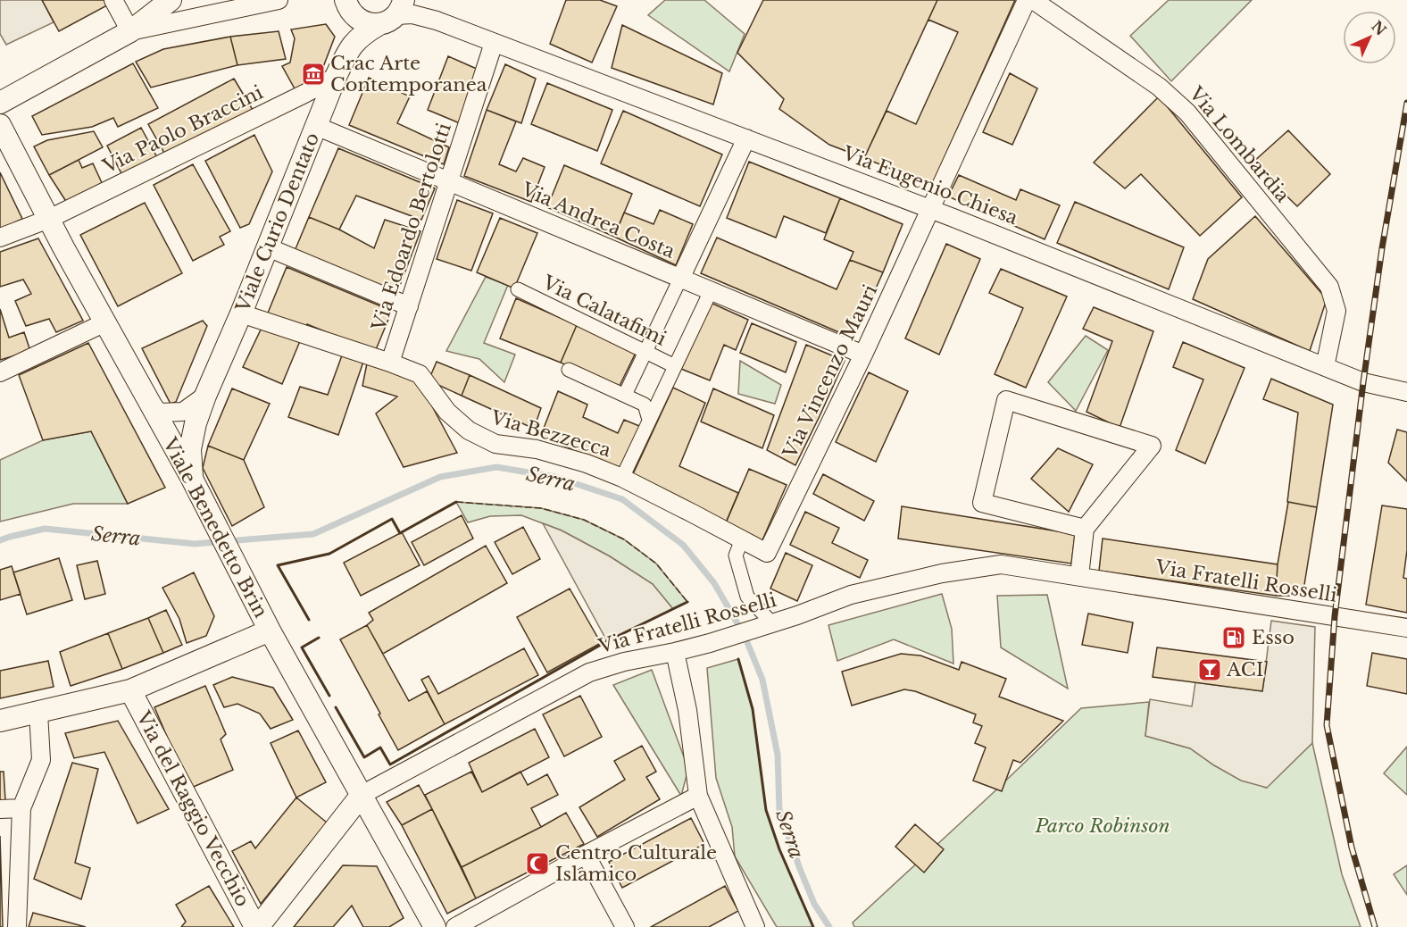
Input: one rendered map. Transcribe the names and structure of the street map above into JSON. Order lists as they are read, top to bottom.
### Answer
{
  "streets": {
    "street": [
      "Via Paolo Braccini",
      "Via Lombardia",
      "Via Eugenio Chiesa",
      "Via Andrea Costa",
      "Viale Curio Dentato",
      "Via Edoardo Bertolotti",
      "Via Calatafimi",
      "Via Vincenzo Mauri",
      "Via Bezzecca",
      "Viale Benedetto Brin",
      "Via Fratelli Rosselli",
      "Via del Raggio Vecchio"
    ]
  },
  "crossings": [
    ["Via Paolo Braccini", "Viale Curio Dentato"],
    ["Via Paolo Braccini", "Viale Benedetto Brin"],
    ["Via Lombardia", "Via Eugenio Chiesa"],
    ["Via Eugenio Chiesa", "Viale Curio Dentato"],
    ["Via Eugenio Chiesa", "Via Edoardo Bertolotti"],
    ["Via Eugenio Chiesa", "Via Vincenzo Mauri"],
    ["Via Andrea Costa", "Viale Curio Dentato"],
    ["Via Andrea Costa", "Via Edoardo Bertolotti"],
    ["Via Andrea Costa", "Via Vincenzo Mauri"],
    ["Viale Curio Dentato", "Via Bezzecca"],
    ["Viale Curio Dentato", "Viale Benedetto Brin"],
    ["Via Edoardo Bertolotti", "Via Bezzecca"],
    ["Via Vincenzo Mauri", "Via Bezzecca"],
    ["Viale Benedetto Brin", "Via Fratelli Rosselli"]
  ],
  "water": ["Serra"],
  "parks": ["Parco Robinson"],
  "places": {
    "museum": ["Crac Arte Contemporanea"],
    "fuel station": ["Esso"],
    "bar": ["ACI"],
    "mosque": ["Centro Culturale Islamico"]
  },
  "north": "top right"
}
